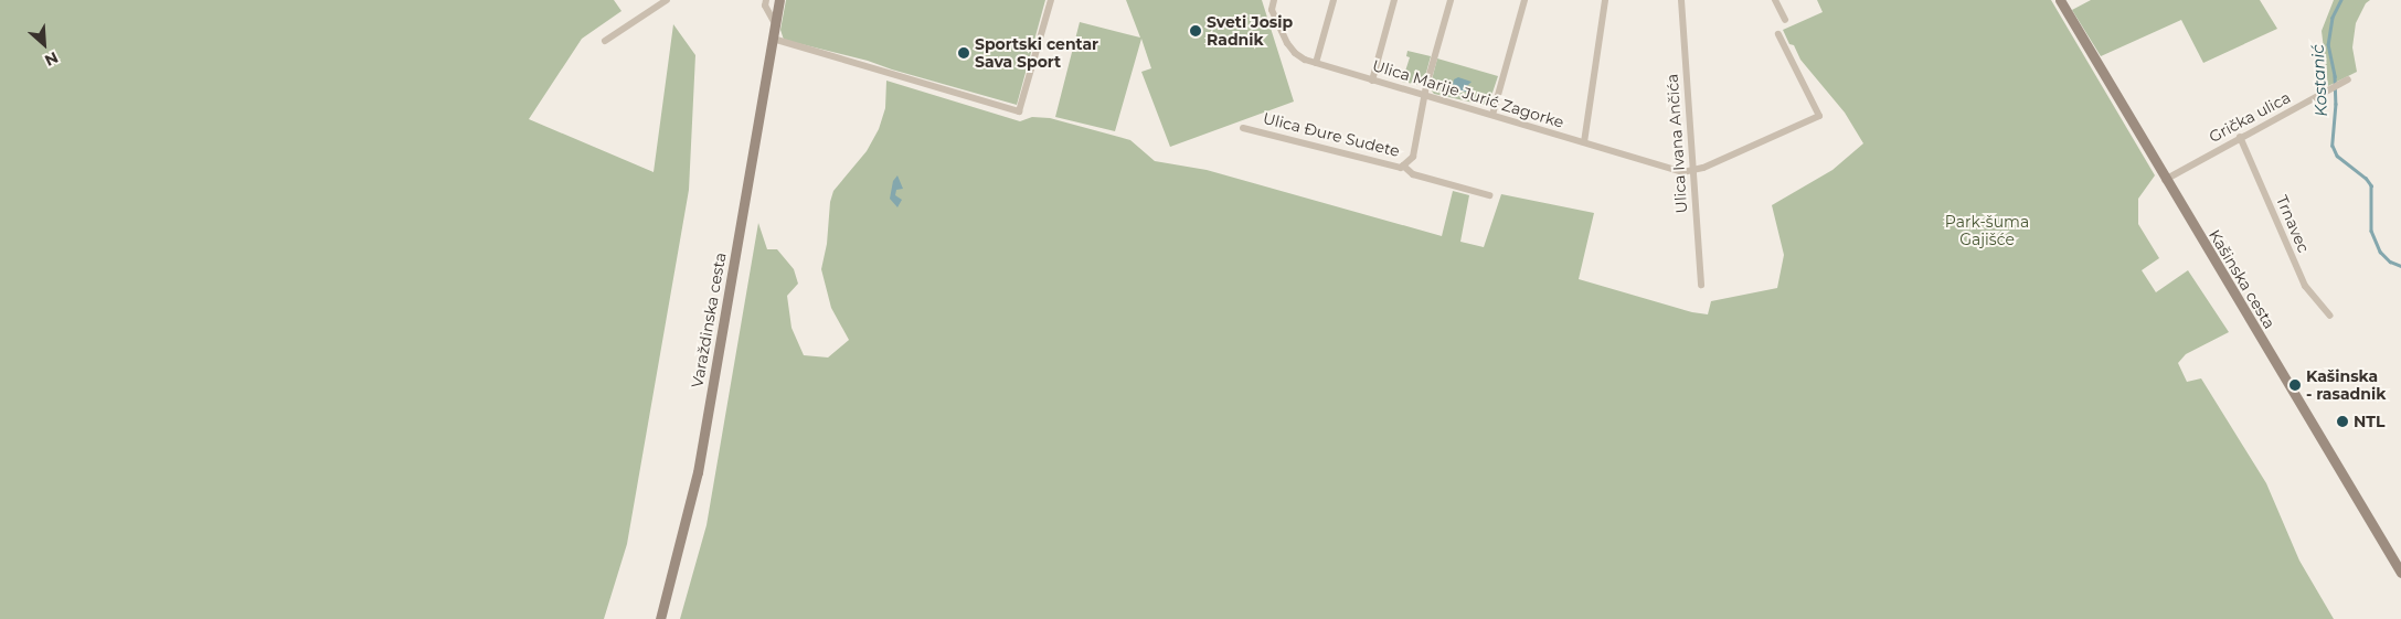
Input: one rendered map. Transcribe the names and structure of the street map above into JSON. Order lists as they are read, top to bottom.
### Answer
{
  "streets": {
    "main road": ["Kašinska cesta", "Varaždinska cesta"],
    "street": [
      "Ulica Marije Jurić Zagorke",
      "Grička ulica",
      "Ulica Đure Sudete",
      "Ulica Ivana Ančića",
      "Trnavec"
    ]
  },
  "crossings": [
    ["Ulica Marije Jurić Zagorke", "Ulica Đure Sudete"],
    ["Ulica Marije Jurić Zagorke", "Ulica Ivana Ančića"],
    ["Grička ulica", "Trnavec"],
    ["Grička ulica", "Kašinska cesta"]
  ],
  "water": ["Kostanić"],
  "parks": ["Park-šuma Gajišće"],
  "places": [
    "Sveti Josip Radnik",
    "Sportski centar Sava Sport",
    "Kašinska - rasadnik",
    "NTL"
  ],
  "north": "bottom right"
}
